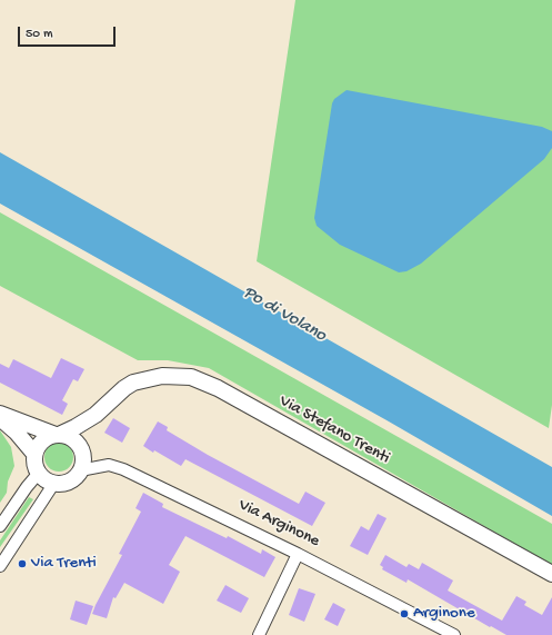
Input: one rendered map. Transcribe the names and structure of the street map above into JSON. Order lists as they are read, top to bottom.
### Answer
{
  "streets": {
    "main road": ["Via Stefano Trenti"],
    "street": ["Via Arginone"]
  },
  "crossings": [
    ["Via Stefano Trenti", "Via Arginone"]
  ],
  "water": ["Po di Volano"],
  "places": ["Via Trenti", "Arginone"],
  "scale_bar": "50 m"
}
